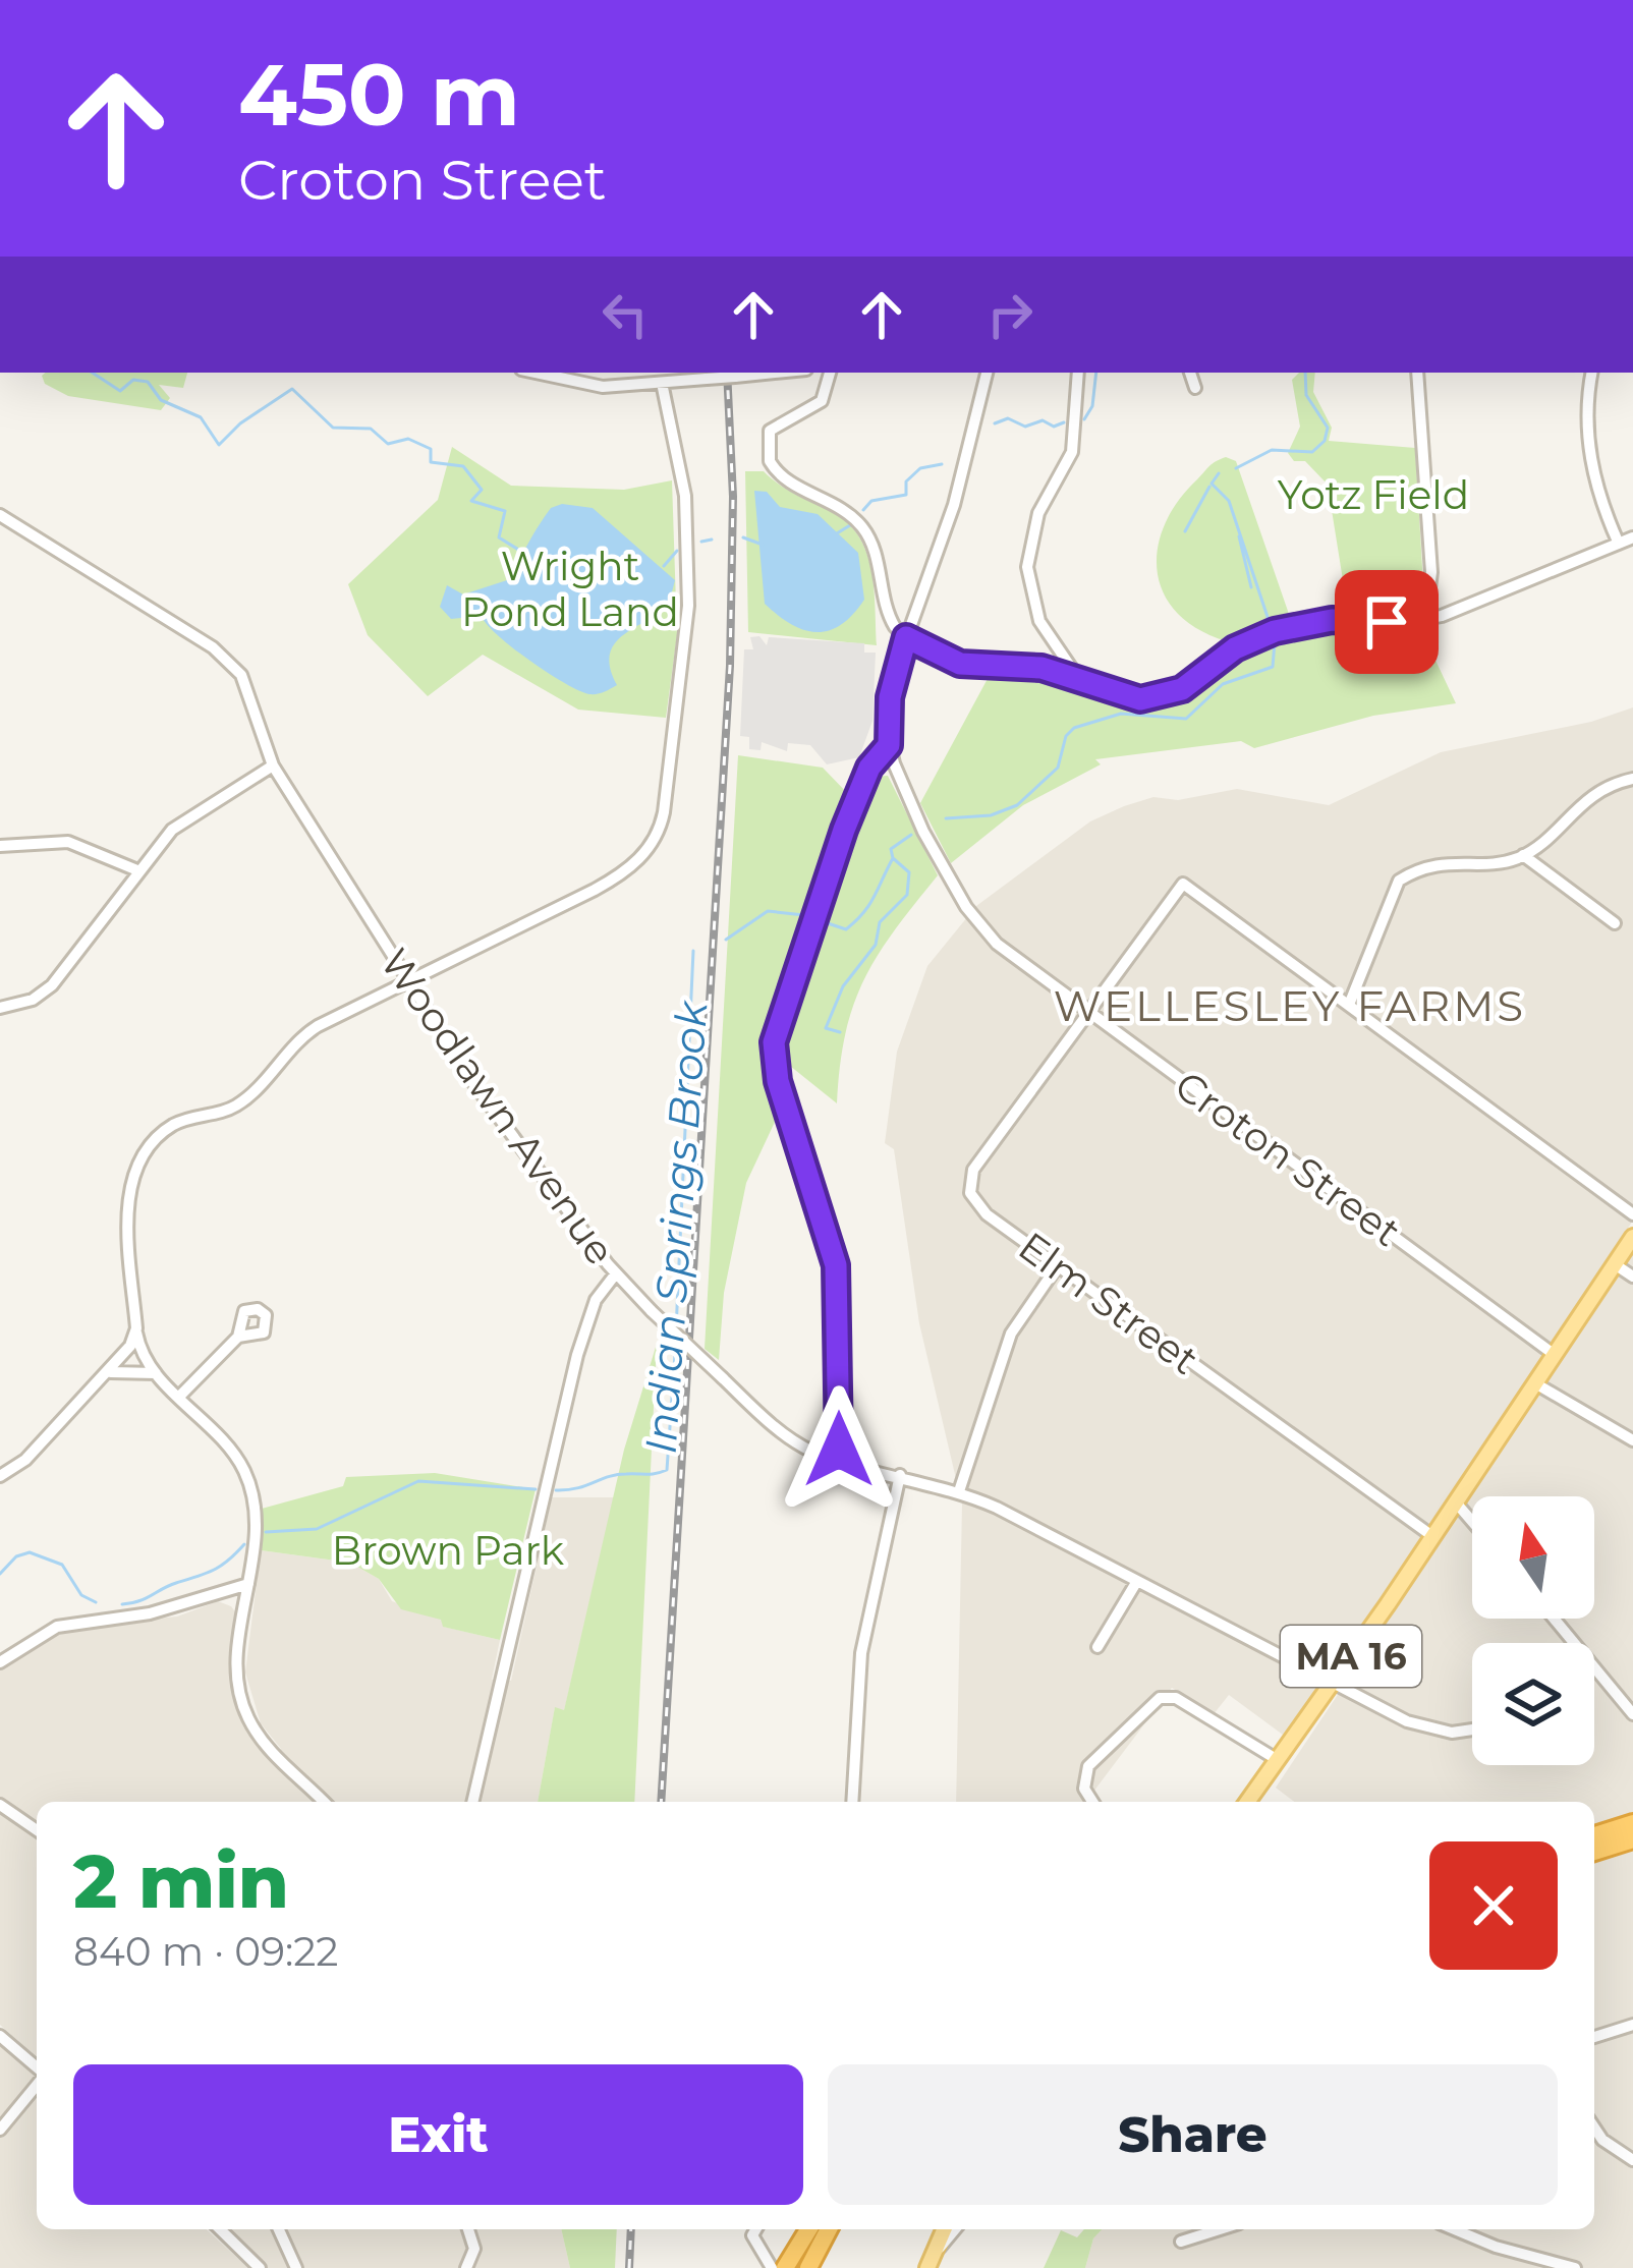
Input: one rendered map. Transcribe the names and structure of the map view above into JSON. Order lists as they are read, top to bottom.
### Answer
{
  "streets": {
    "main road": ["MA 16"],
    "street": ["Woodlawn Avenue", "Croton Street", "Elm Street"]
  },
  "crossings": [
    ["Woodlawn Avenue", "MA 16"],
    ["Croton Street", "Elm Street"],
    ["Croton Street", "MA 16"],
    ["Elm Street", "MA 16"]
  ],
  "districts": ["WELLESLEY FARMS"],
  "water": ["Indian Springs Brook"],
  "parks": ["Yotz Field", "Wright Pond Land", "Brown Park"],
  "north": "top",
  "page": {
    "turn": ["450 m", "Croton Street"],
    "heading": ["2 min", "840 m · 09:22"],
    "buttons": ["Exit", "Share"]
  }
}
